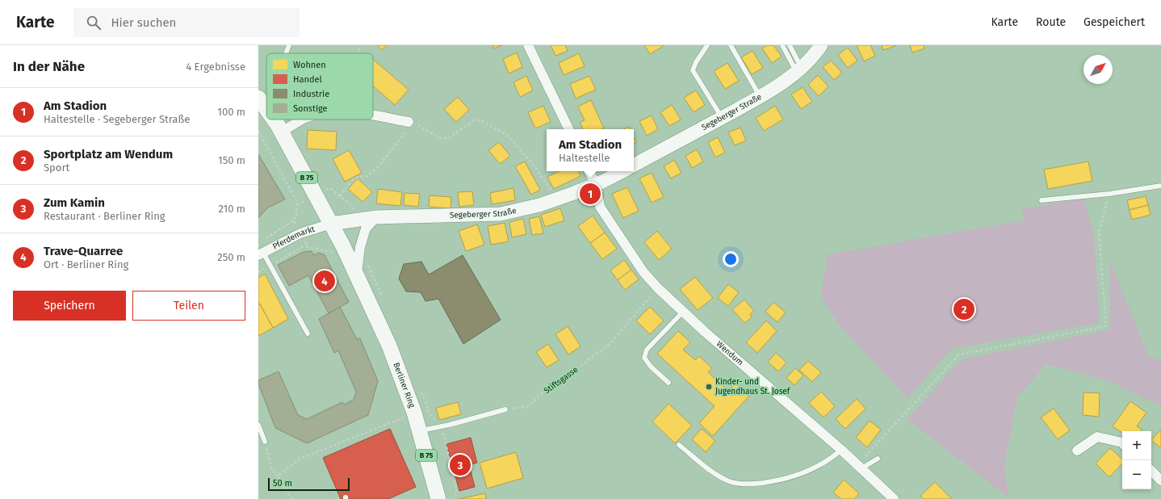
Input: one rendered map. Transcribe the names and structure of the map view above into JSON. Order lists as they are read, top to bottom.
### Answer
{
  "streets": {
    "main road": ["Segeberger Straße", "B 75", "Berliner Ring"],
    "street": ["Pferdemarkt", "Wendum"],
    "path": ["Stiftsgasse"]
  },
  "crossings": [
    ["Segeberger Straße", "B 75"],
    ["Segeberger Straße", "Pferdemarkt"],
    ["Segeberger Straße", "Wendum"],
    ["Segeberger Straße", "Berliner Ring"],
    ["B 75", "Pferdemarkt"],
    ["B 75", "Berliner Ring"],
    ["Pferdemarkt", "Berliner Ring"],
    ["Wendum", "Stiftsgasse"]
  ],
  "places": ["Kinder- und Jugendhaus St. Josef"],
  "legend": [
    "Wohnen",
    "Handel",
    "Industrie",
    "Sonstige"
  ],
  "scale_bar": "50 m",
  "north": "top right",
  "page": {
    "header": "Karte",
    "search": "Hier suchen",
    "nav": ["Karte", "Route", "Gespeichert"],
    "heading": ["In der Nähe", "4 Ergebnisse"],
    "list": [
      {
        "mark": "1",
        "name": "Am Stadion",
        "note": "Haltestelle · Segeberger Straße",
        "value": "100 m"
      },
      {
        "mark": "2",
        "name": "Sportplatz am Wendum",
        "note": "Sport",
        "value": "150 m"
      },
      {
        "mark": "3",
        "name": "Zum Kamin",
        "note": "Restaurant · Berliner Ring",
        "value": "210 m"
      },
      {
        "mark": "4",
        "name": "Trave-Quarree",
        "note": "Ort · Berliner Ring",
        "value": "250 m"
      }
    ],
    "popup": ["Am Stadion", "Haltestelle"],
    "pins": [
      "1",
      "4",
      "2",
      "3"
    ],
    "buttons": ["Speichern", "Teilen"],
    "map_buttons": ["+", "−"],
    "scale": "50 m"
  }
}
